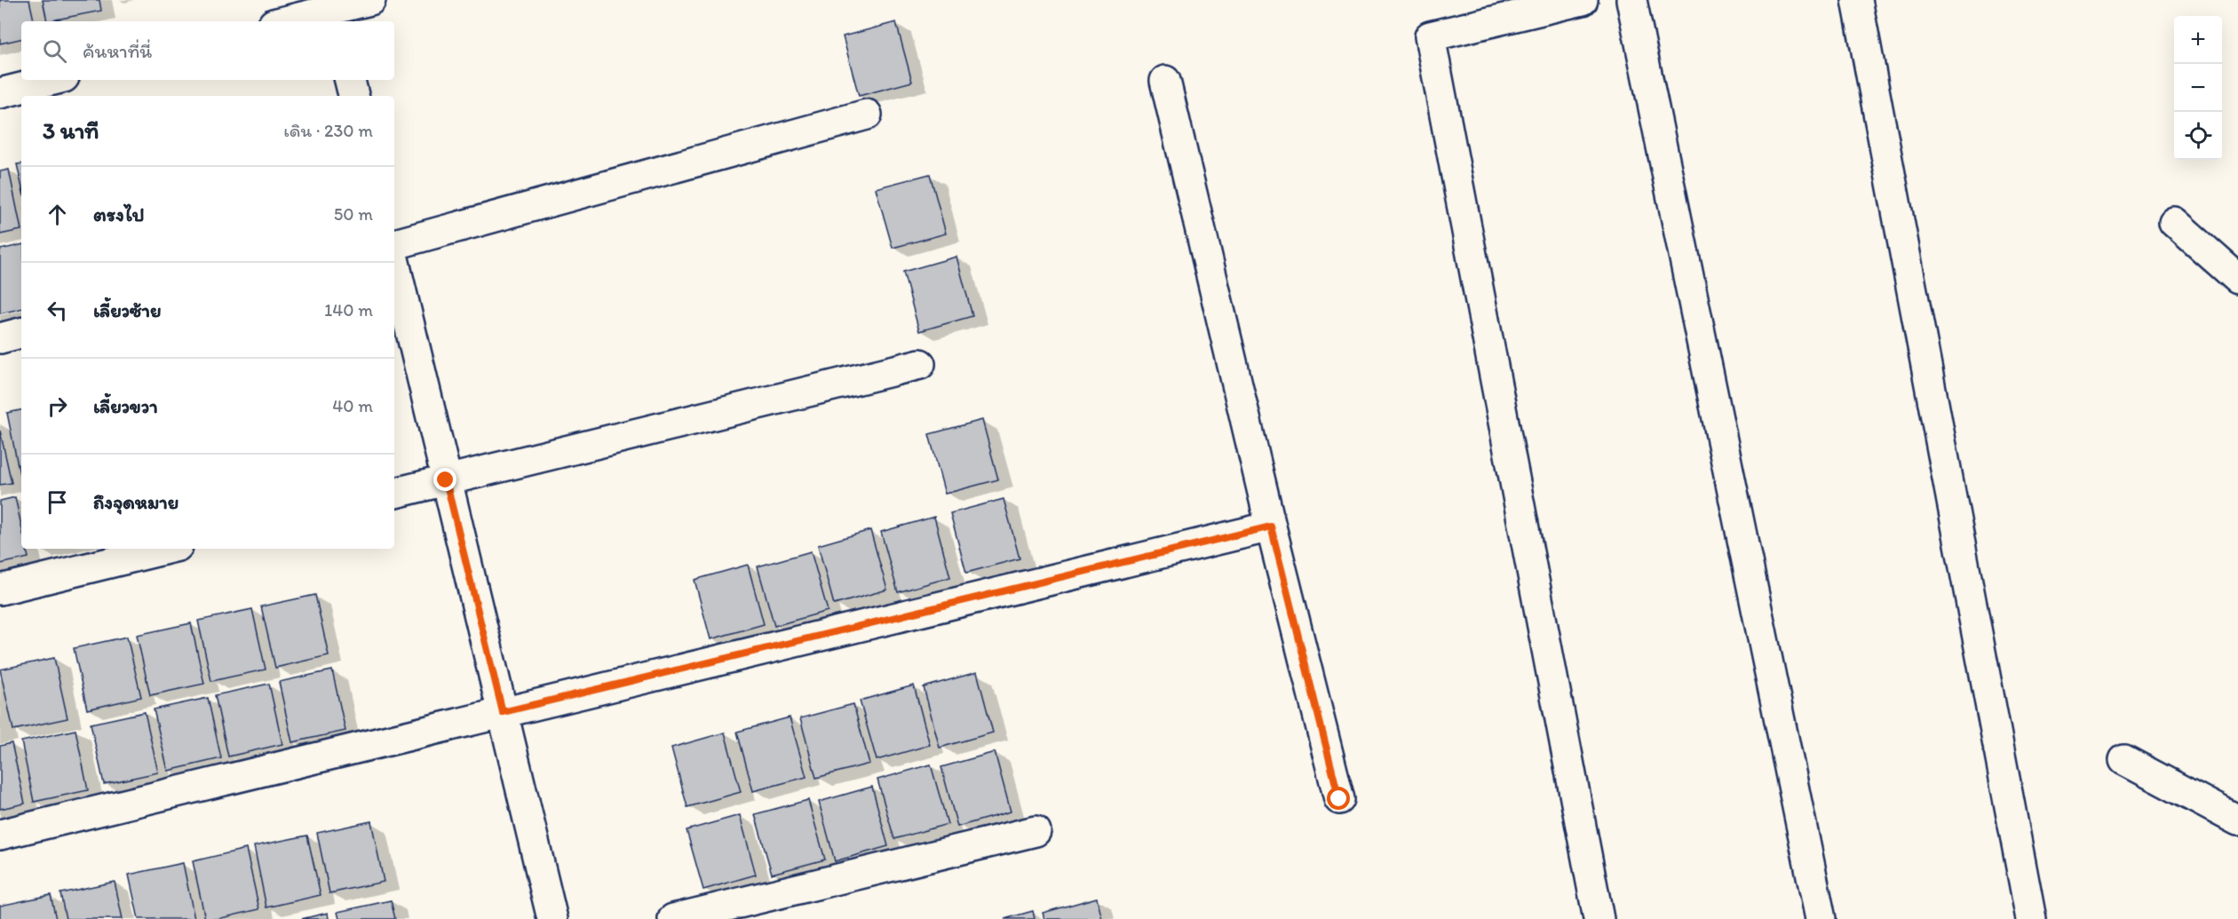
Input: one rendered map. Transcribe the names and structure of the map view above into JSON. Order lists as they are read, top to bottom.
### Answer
{
  "page": {
    "map_buttons": ["+", "−"],
    "search": "ค้นหาที่นี่",
    "heading": ["3 นาที", "เดิน · 230 m"],
    "list": [
      ["ตรงไป", "50 m"],
      ["เลี้ยวซ้าย", "140 m"],
      ["เลี้ยวขวา", "40 m"],
      "ถึงจุดหมาย"
    ]
  }
}
